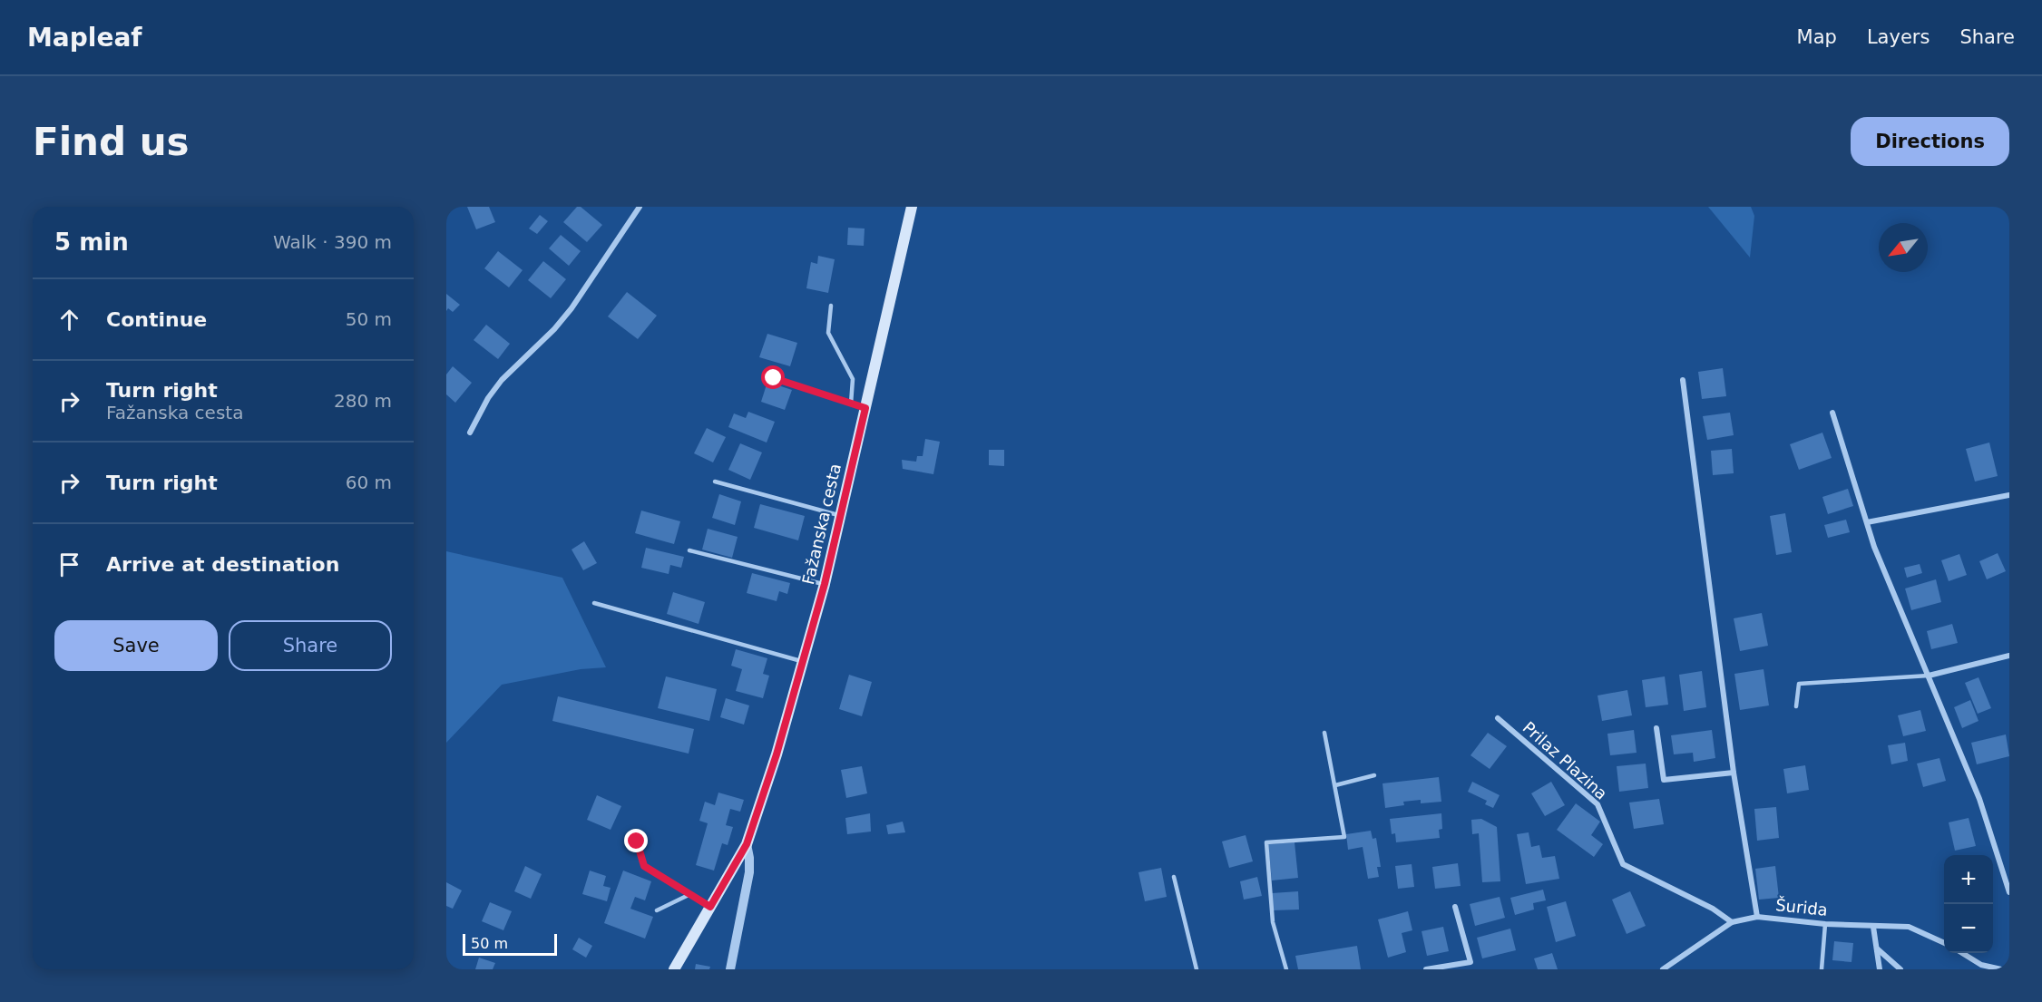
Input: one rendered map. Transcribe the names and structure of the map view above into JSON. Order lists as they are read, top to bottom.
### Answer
{
  "streets": {
    "main road": ["Fažanska cesta"],
    "street": ["Prilaz Plazina", "Šurida"]
  },
  "crossings": [
    ["Prilaz Plazina", "Šurida"]
  ],
  "scale_bar": "50 m",
  "north": "bottom left",
  "page": {
    "header": "Mapleaf",
    "nav": ["Map", "Layers", "Share"],
    "buttons": [
      "Directions",
      ["Save", "Share"]
    ],
    "title": "Find us",
    "heading": ["5 min", "Walk · 390 m"],
    "list": [
      ["Continue", "50 m"],
      ["Turn right", "Fažanska cesta", "280 m"],
      ["Turn right", "60 m"],
      "Arrive at destination"
    ],
    "map_buttons": ["+", "−"],
    "scale": "50 m"
  }
}
